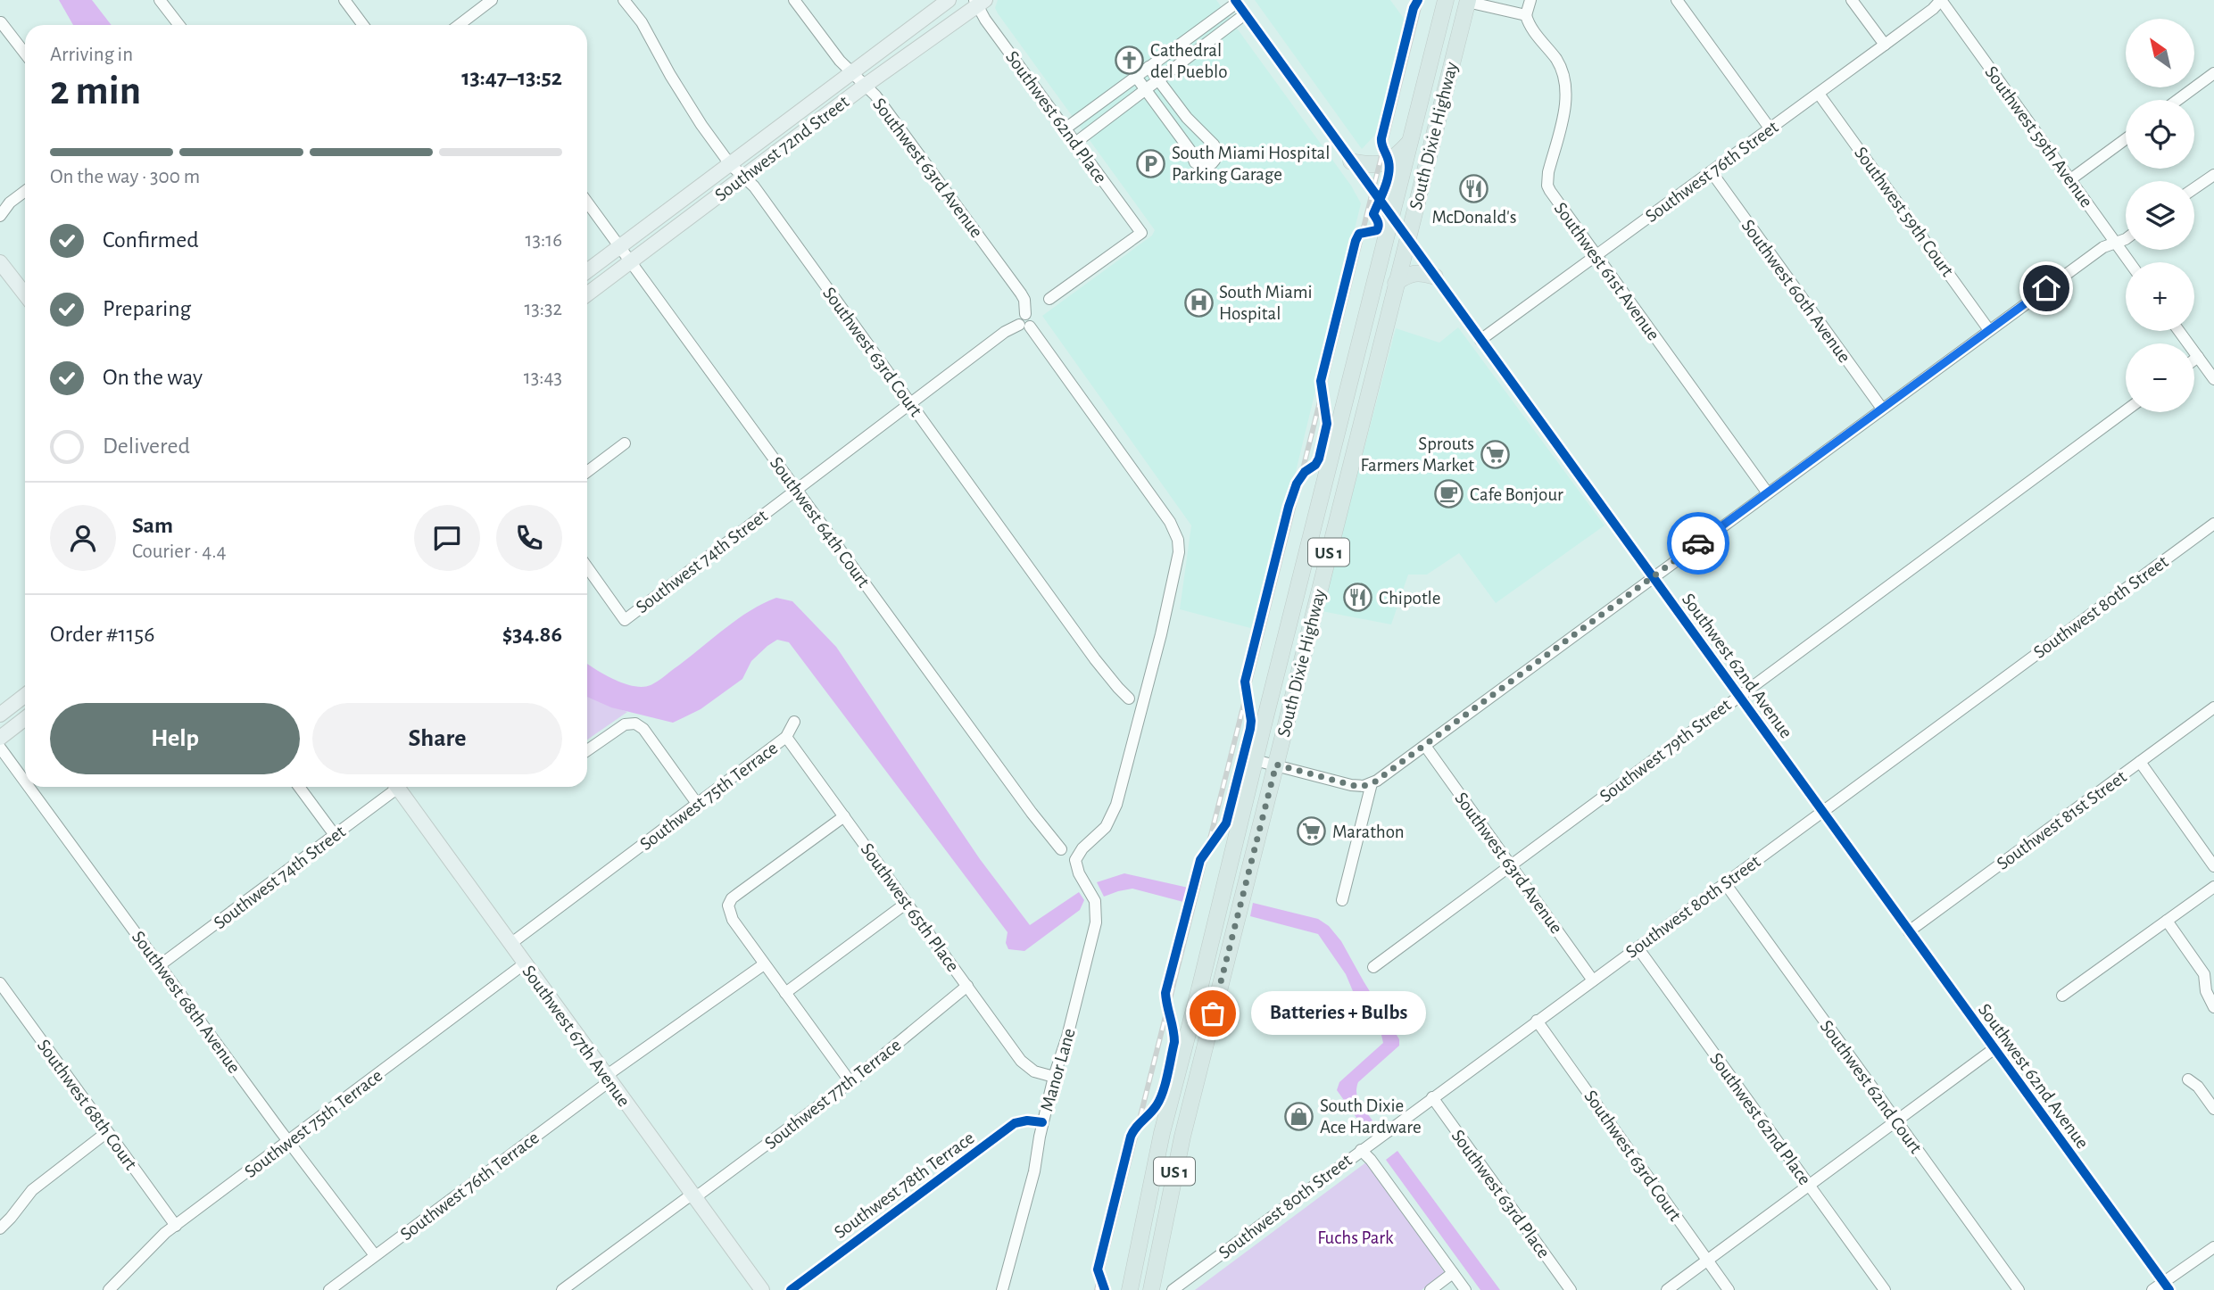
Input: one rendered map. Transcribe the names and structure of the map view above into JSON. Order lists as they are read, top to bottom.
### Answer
{
  "streets": {
    "highway": ["South Dixie Highway", "US 1"],
    "main road": ["Southwest 72nd Street", "Southwest 67th Avenue"],
    "street": [
      "Southwest 62nd Place",
      "Southwest 59th Avenue",
      "Southwest 63rd Avenue",
      "Southwest 76th Street",
      "Southwest 59th Court",
      "Southwest 61st Avenue",
      "Southwest 60th Avenue",
      "Southwest 63rd Court",
      "Southwest 64th Court",
      "Southwest 74th Street",
      "Southwest 80th Street",
      "Southwest 62nd Avenue",
      "Southwest 79th Street",
      "Southwest 75th Terrace",
      "Southwest 81st Street",
      "Southwest 65th Place",
      "Southwest 68th Avenue",
      "Manor Lane",
      "Southwest 62nd Court",
      "Southwest 77th Terrace",
      "Southwest 68th Court",
      "Southwest 78th Terrace",
      "Southwest 76th Terrace",
      "Southwest 63rd Place"
    ]
  },
  "crossings": [
    ["Southwest 62nd Place", "Southwest 72nd Street"],
    ["Southwest 62nd Place", "Southwest 80th Street"],
    ["South Dixie Highway", "Southwest 62nd Avenue"],
    ["Southwest 59th Avenue", "Southwest 76th Street"],
    ["Southwest 72nd Street", "Southwest 63rd Avenue"],
    ["Southwest 72nd Street", "Southwest 63rd Court"],
    ["Southwest 72nd Street", "Southwest 64th Court"],
    ["Southwest 63rd Avenue", "Southwest 74th Street"],
    ["Southwest 63rd Avenue", "Southwest 80th Street"],
    ["Southwest 63rd Avenue", "Southwest 79th Street"],
    ["Southwest 63rd Avenue", "Manor Lane"],
    ["Southwest 76th Street", "Southwest 59th Court"],
    ["Southwest 76th Street", "Southwest 61st Avenue"],
    ["Southwest 76th Street", "Southwest 60th Avenue"],
    ["Southwest 76th Street", "Southwest 62nd Avenue"],
    ["Southwest 63rd Court", "Southwest 74th Street"],
    ["Southwest 63rd Court", "Southwest 80th Street"],
    ["Southwest 64th Court", "Southwest 74th Street"],
    ["Southwest 74th Street", "Southwest 68th Avenue"],
    ["Southwest 74th Street", "Manor Lane"],
    ["Southwest 80th Street", "Southwest 62nd Avenue"],
    ["Southwest 80th Street", "Southwest 62nd Court"],
    ["Southwest 80th Street", "Southwest 63rd Place"],
    ["Southwest 62nd Avenue", "Southwest 79th Street"],
    ["Southwest 62nd Avenue", "Southwest 81st Street"],
    ["Southwest 75th Terrace", "Southwest 65th Place"],
    ["Southwest 75th Terrace", "Southwest 68th Avenue"],
    ["Southwest 75th Terrace", "Southwest 67th Avenue"],
    ["Southwest 75th Terrace", "Southwest 68th Court"],
    ["Southwest 65th Place", "Manor Lane"],
    ["Southwest 65th Place", "Southwest 77th Terrace"],
    ["Southwest 68th Avenue", "Southwest 76th Terrace"],
    ["Southwest 67th Avenue", "Southwest 77th Terrace"],
    ["Southwest 67th Avenue", "Southwest 76th Terrace"],
    ["Manor Lane", "Southwest 78th Terrace"]
  ],
  "parks": ["Fuchs Park"],
  "places": {
    "church": ["Cathedral del Pueblo"],
    "parking": ["South Miami Hospital Parking Garage"],
    "restaurant": ["McDonald's", "Chipotle"],
    "hospital": ["South Miami Hospital"],
    "supermarket": ["Sprouts Farmers Market", "Marathon"],
    "cafe": ["Cafe Bonjour"],
    "other": ["Batteries + Bulbs"],
    "shop": ["South Dixie Ace Hardware"]
  },
  "north": "top left",
  "page": {
    "map_buttons": ["+", "−"],
    "heading": ["2 min", "Arriving in", "13:47–13:52"],
    "panel": [
      "Sam",
      "Courier · 4.4",
      "Order #1156",
      "$34.86"
    ],
    "bar": "On the way · 300 m",
    "list": [
      ["Confirmed", "13:16"],
      ["Preparing", "13:32"],
      ["On the way", "13:43"],
      "Delivered"
    ],
    "buttons": ["Help", "Share"],
    "bubble": "Batteries + Bulbs"
  }
}
